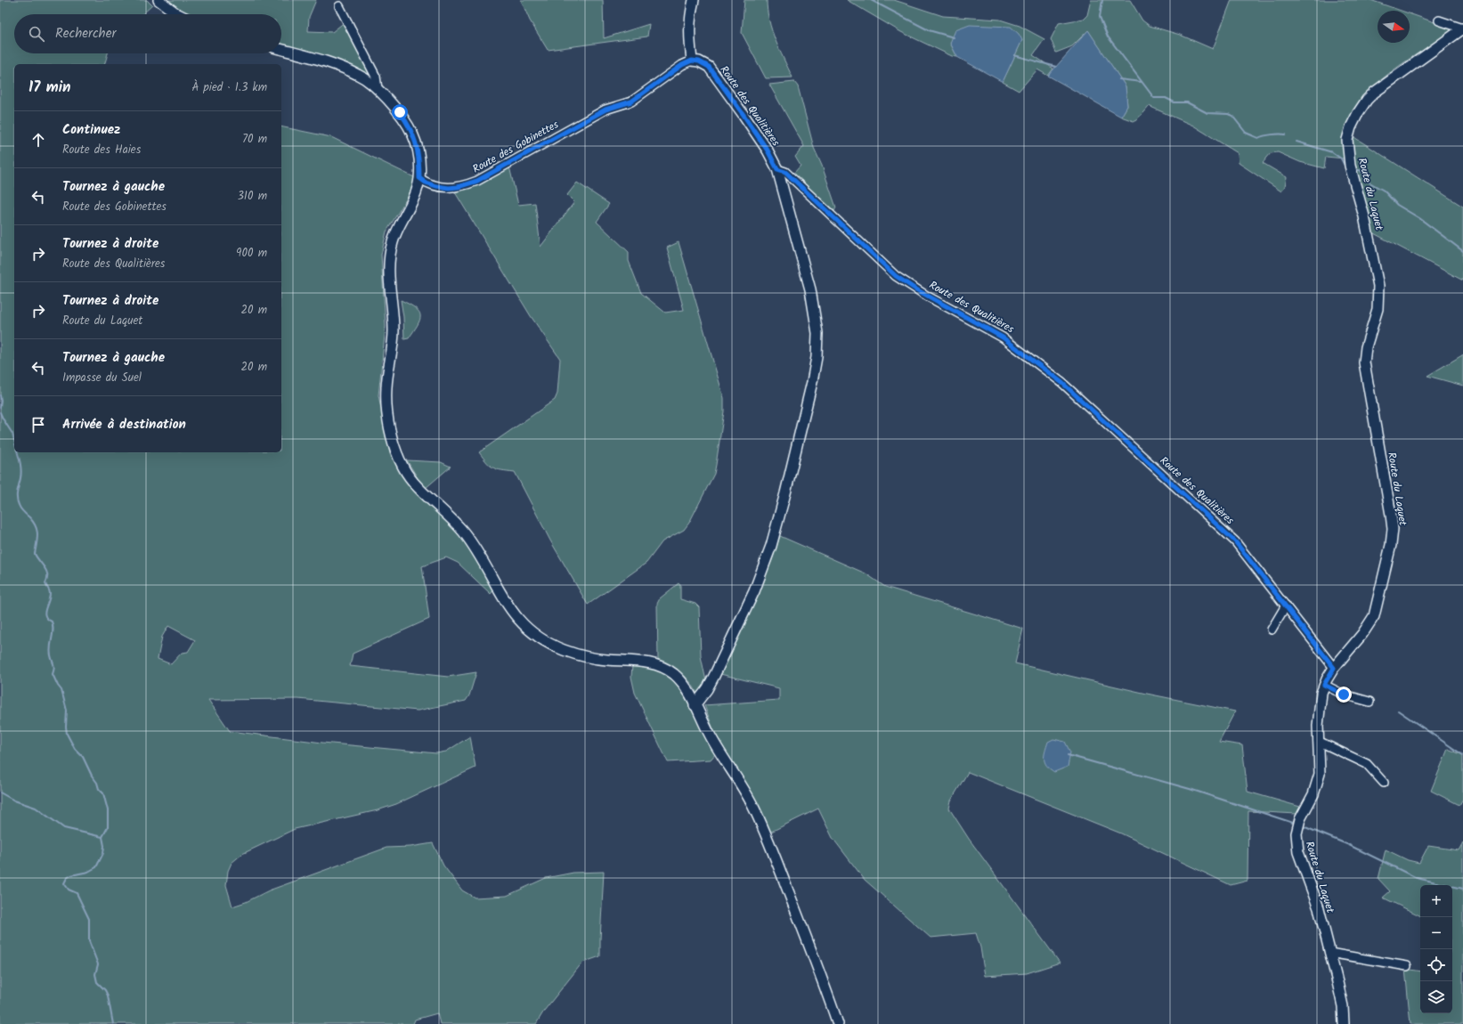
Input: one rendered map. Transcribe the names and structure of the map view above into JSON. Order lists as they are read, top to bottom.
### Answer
{
  "streets": {
    "street": ["Route des Qualitières", "Route des Gobinettes", "Route du Laquet"]
  },
  "crossings": [
    ["Route des Qualitières", "Route des Gobinettes"],
    ["Route des Qualitières", "Route du Laquet"]
  ],
  "north": "right",
  "page": {
    "search": "Rechercher",
    "heading": ["17 min", "À pied · 1.3 km"],
    "list": [
      ["Continuez", "Route des Haies", "70 m"],
      ["Tournez à gauche", "Route des Gobinettes", "310 m"],
      ["Tournez à droite", "Route des Qualitières", "900 m"],
      ["Tournez à droite", "Route du Laquet", "20 m"],
      ["Tournez à gauche", "Impasse du Suel", "20 m"],
      "Arrivée à destination"
    ],
    "map_buttons": ["+", "−"]
  }
}
